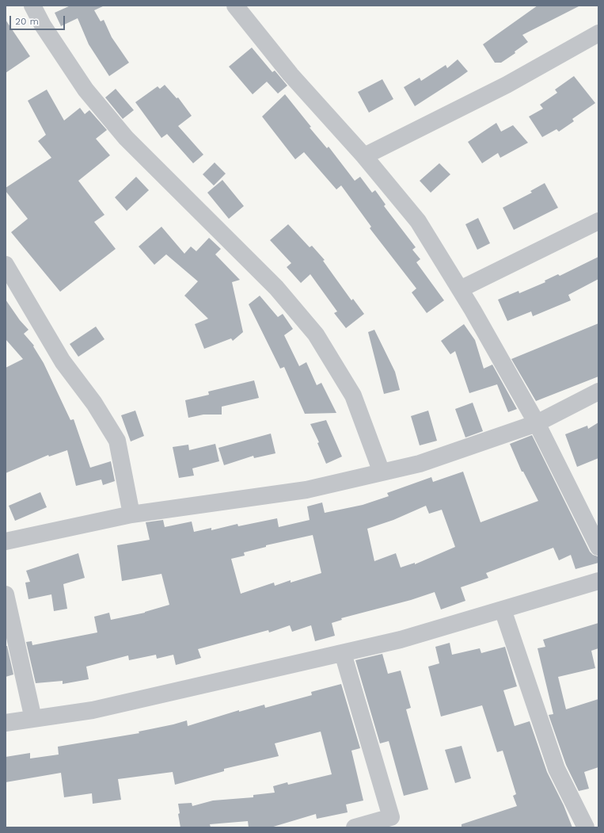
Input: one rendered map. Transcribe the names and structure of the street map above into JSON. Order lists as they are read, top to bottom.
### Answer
{
  "scale_bar": "20 m"
}
